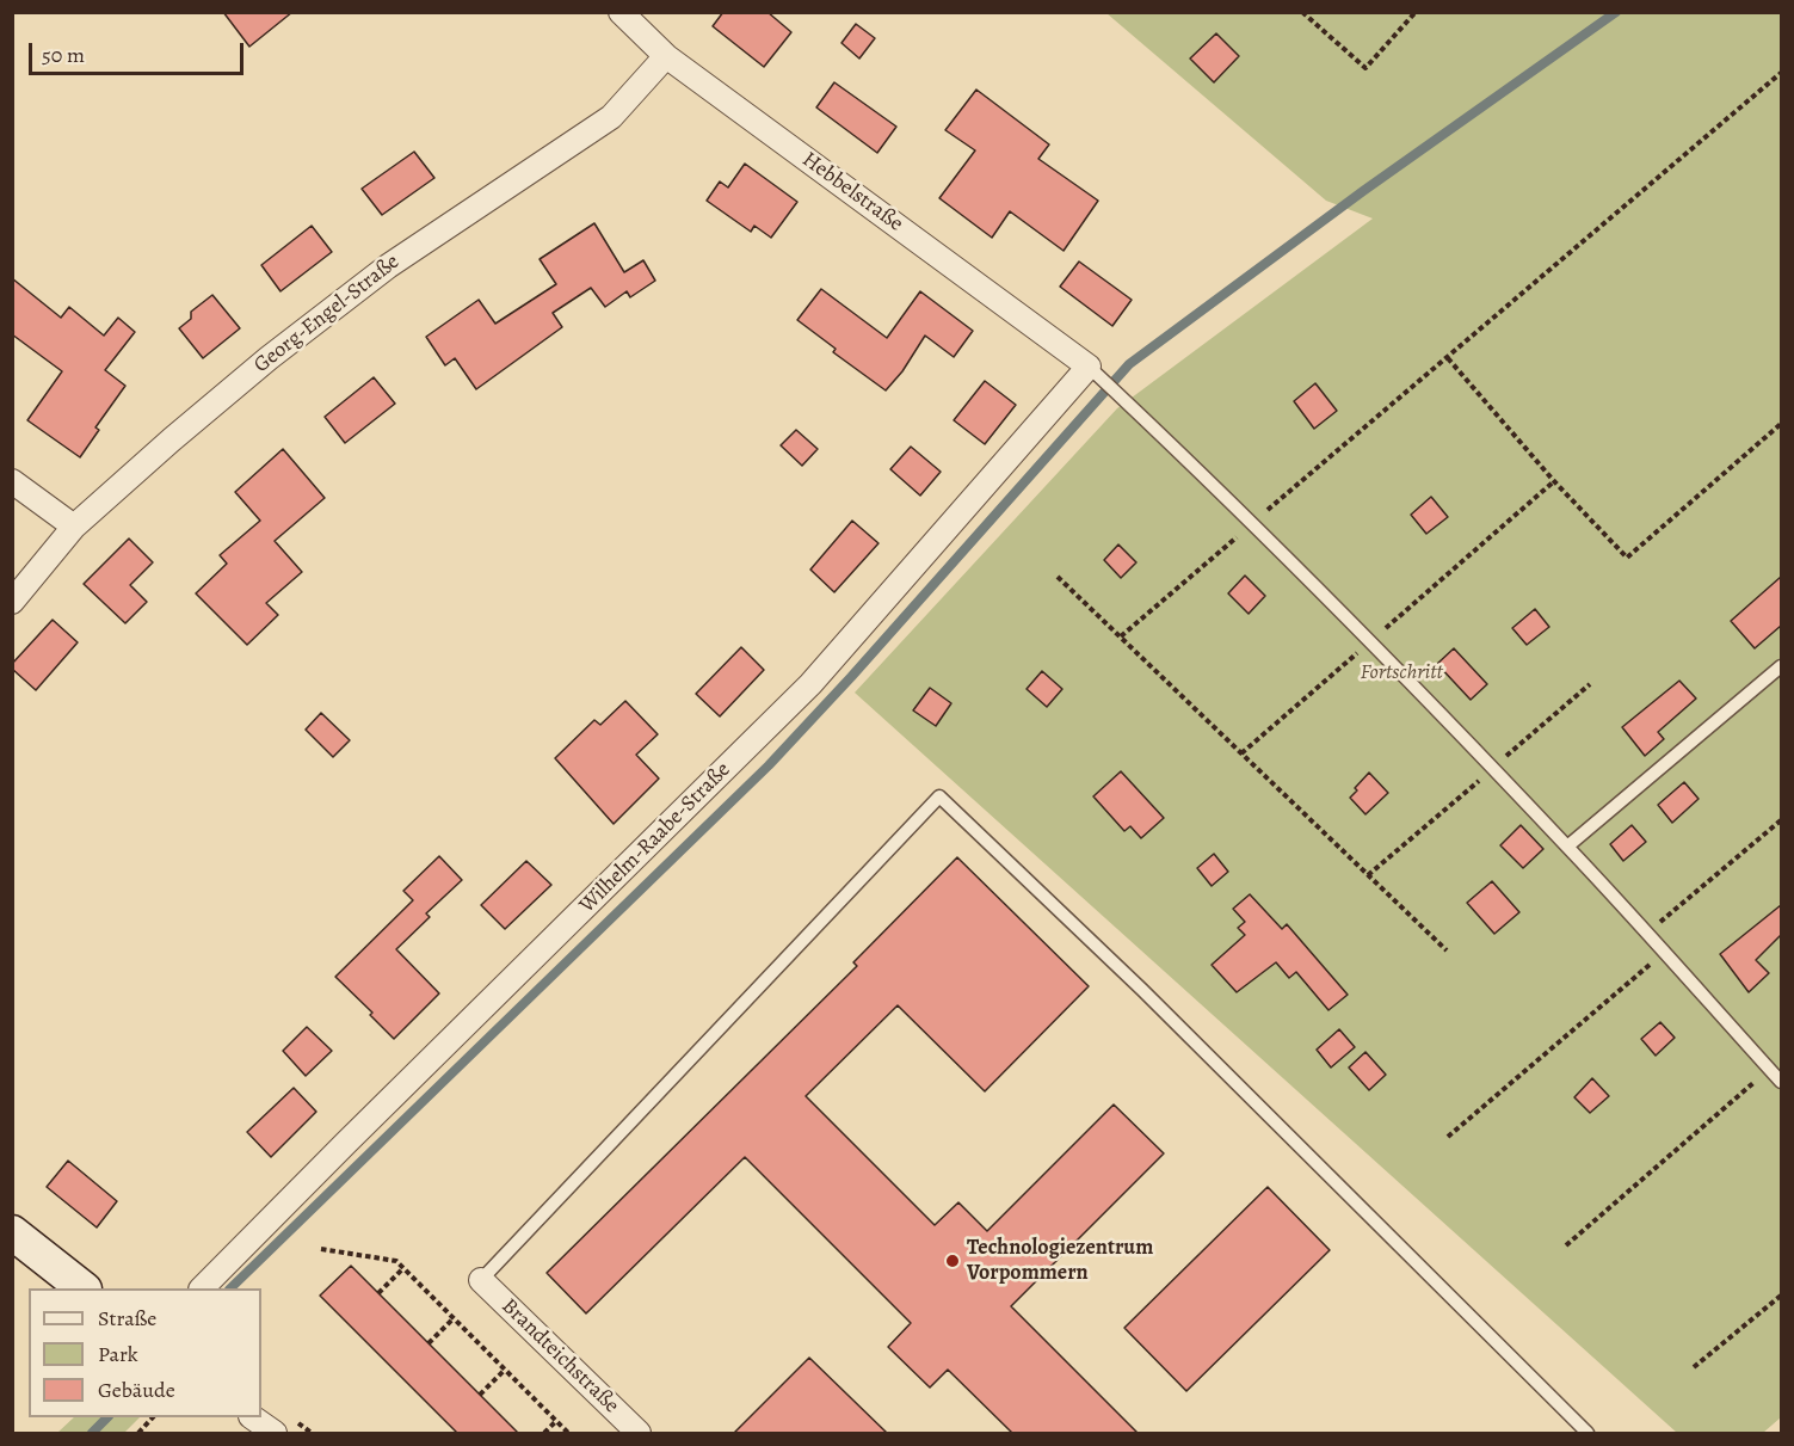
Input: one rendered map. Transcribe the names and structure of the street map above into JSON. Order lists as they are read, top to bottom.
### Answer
{
  "streets": {
    "street": [
      "Hebbelstraße",
      "Georg-Engel-Straße",
      "Wilhelm-Raabe-Straße",
      "Brandteichstraße"
    ]
  },
  "crossings": [
    ["Hebbelstraße", "Georg-Engel-Straße"],
    ["Hebbelstraße", "Wilhelm-Raabe-Straße"]
  ],
  "parks": ["Fortschritt"],
  "places": ["Technologiezentrum Vorpommern"],
  "legend": ["Straße", "Park", "Gebäude"],
  "scale_bar": "50 m"
}
